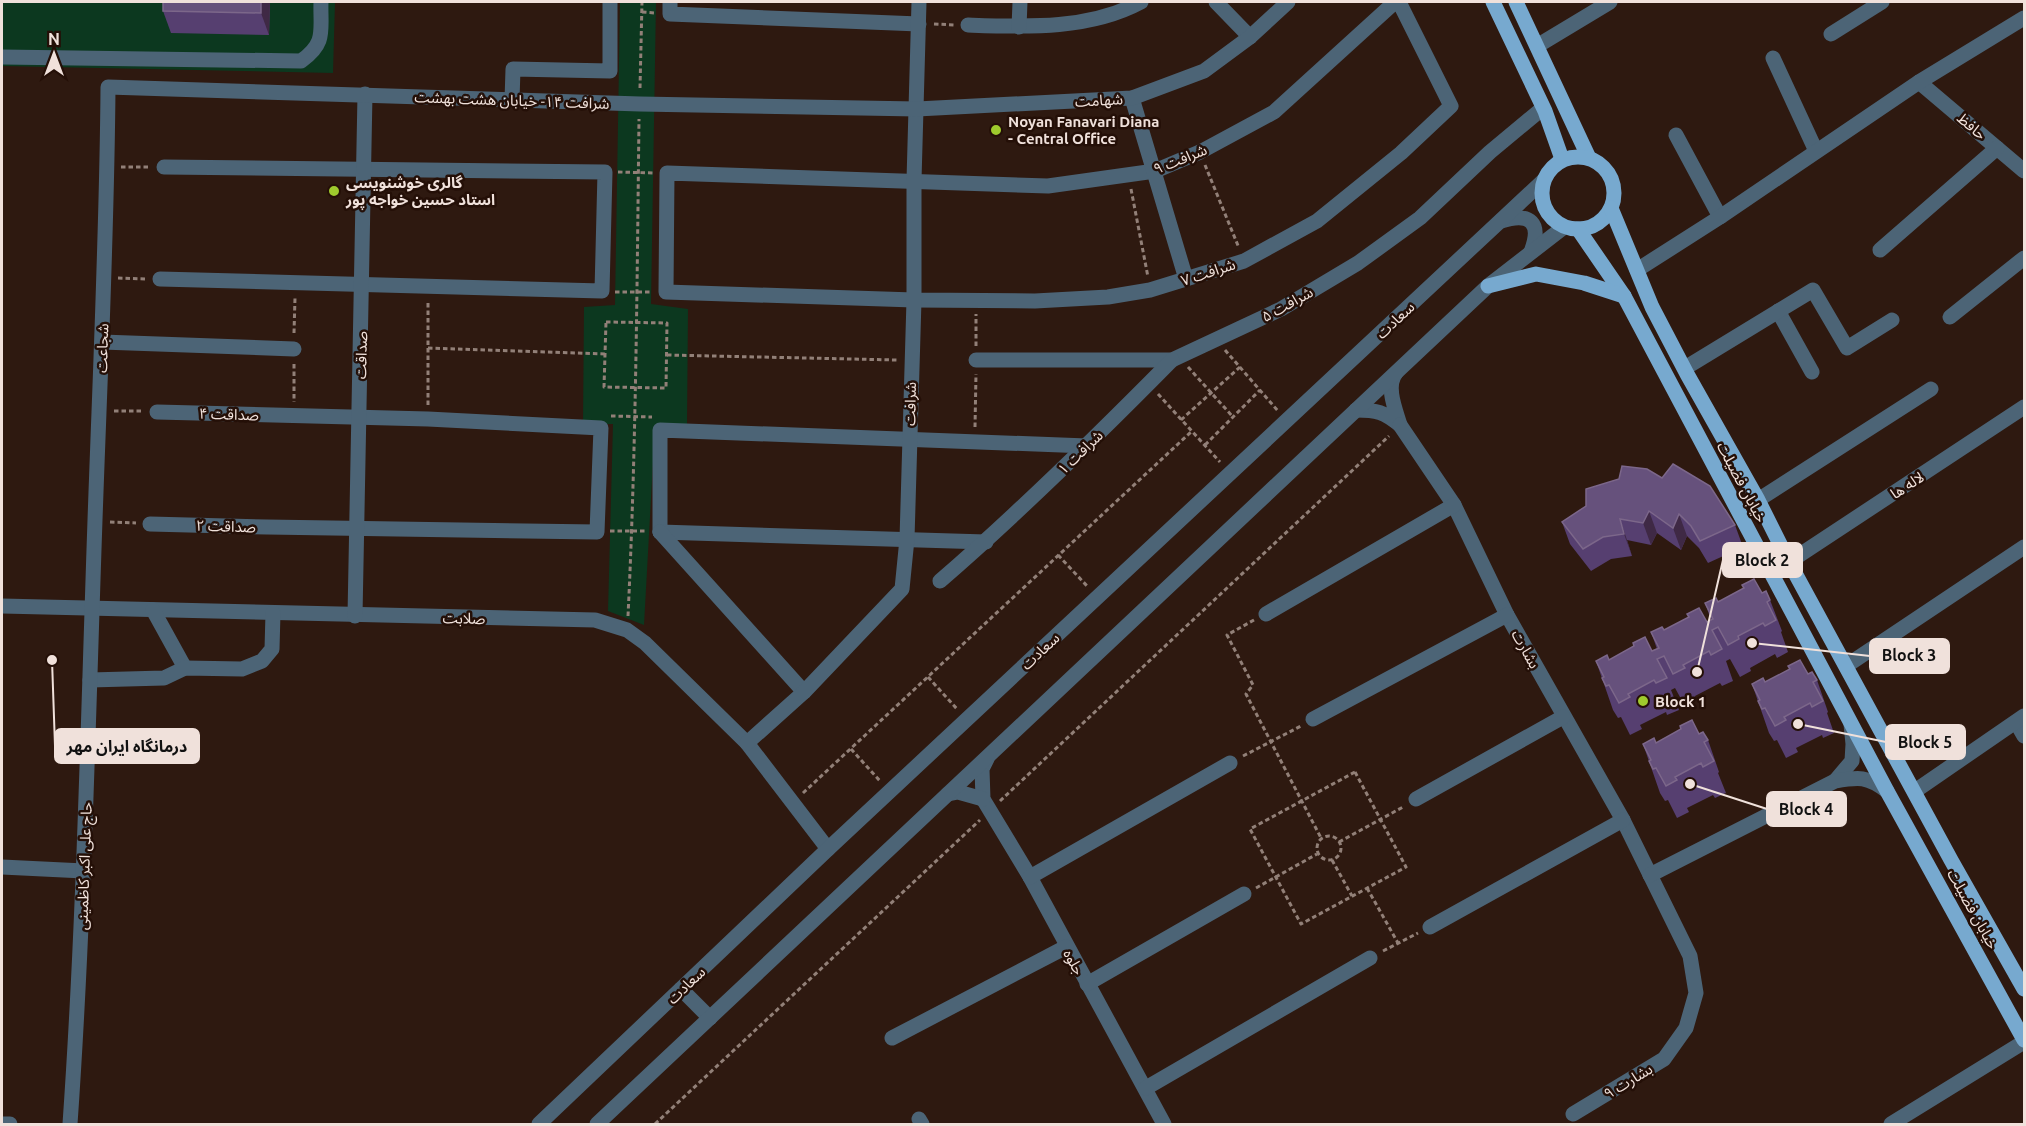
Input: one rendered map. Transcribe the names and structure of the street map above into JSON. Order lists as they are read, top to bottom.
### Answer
{
  "streets": {
    "main road": ["خیابان فضیلت"],
    "street": [
      "شرافت ۱۴- خیابان هشت بهشت",
      "شهامت",
      "حافظ",
      "شرافت ۹",
      "شرافت ۷",
      "شرافت ۵",
      "سعادت",
      "شجاعت",
      "صداقت",
      "شرافت",
      "صداقت ۴",
      "شرافت ۱",
      "لاله ها",
      "صداقت ۲",
      "صلابت",
      "بشارت",
      "حاج علی اکبر کاظمینی",
      "جلوه",
      "بشارت ۹"
    ]
  },
  "crossings": [
    ["شرافت ۱۴- خیابان هشت بهشت", "شهامت"],
    ["شرافت ۱۴- خیابان هشت بهشت", "شجاعت"],
    ["شرافت ۱۴- خیابان هشت بهشت", "صداقت"],
    ["شرافت ۱۴- خیابان هشت بهشت", "شرافت"],
    ["شهامت", "شرافت"],
    ["شرافت ۹", "شرافت ۷"],
    ["شرافت ۹", "شرافت"],
    ["شرافت ۷", "شرافت"],
    ["شرافت ۵", "شرافت ۱"],
    ["سعادت", "خیابان فضیلت"],
    ["سعادت", "صلابت"],
    ["شجاعت", "صلابت"],
    ["شجاعت", "حاج علی اکبر کاظمینی"],
    ["صداقت", "صداقت ۴"],
    ["صداقت", "صداقت ۲"],
    ["صداقت", "صلابت"],
    ["شرافت", "صلابت"],
    ["خیابان فضیلت", "لاله ها"],
    ["صلابت", "حاج علی اکبر کاظمینی"],
    ["بشارت", "بشارت ۹"]
  ],
  "places": [
    "Noyan Fanavari Diana - Central Office",
    "گالری خوشنویسی استاد حسین خواجه پور",
    "Block 3",
    "درمانگاه ایران مهر",
    "Block 2",
    "Block 1",
    "Block 5",
    "Block 4"
  ],
  "north": "top"
}
